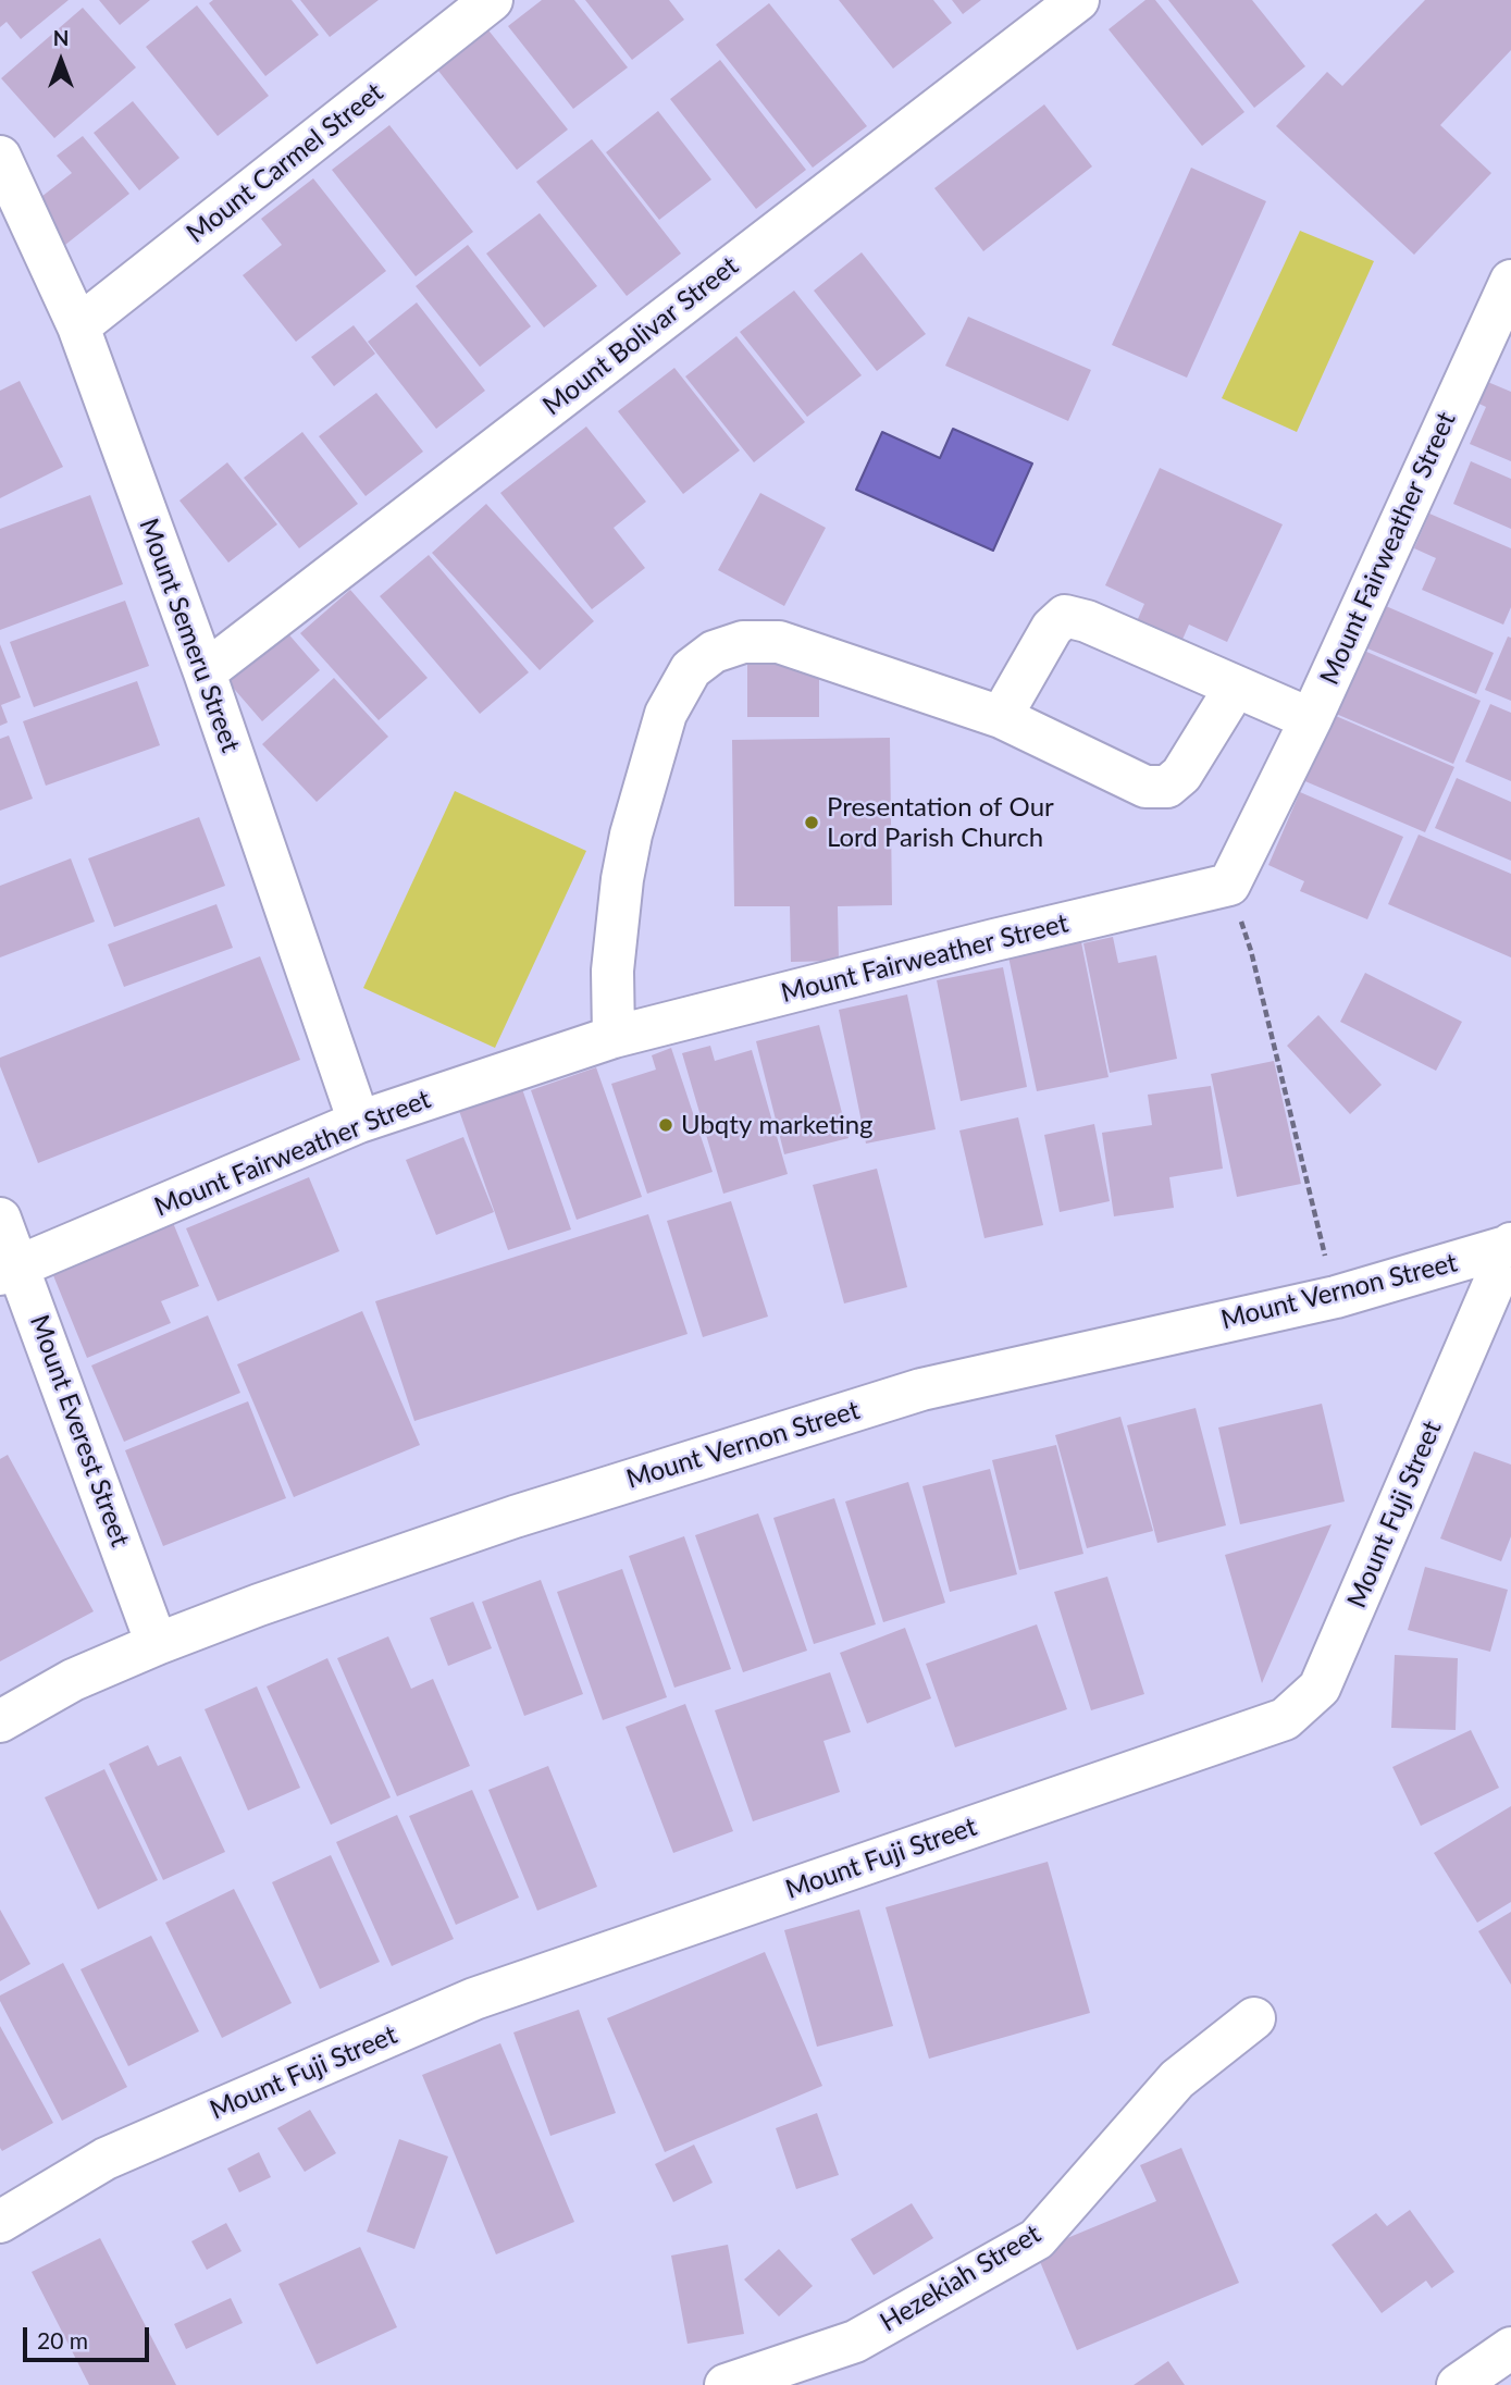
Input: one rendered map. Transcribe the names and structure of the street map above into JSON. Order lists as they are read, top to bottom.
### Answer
{
  "streets": {
    "street": [
      "Mount Carmel Street",
      "Mount Bolivar Street",
      "Mount Fairweather Street",
      "Mount Semeru Street",
      "Mount Vernon Street",
      "Mount Everest Street",
      "Mount Fuji Street",
      "Hezekiah Street"
    ]
  },
  "crossings": [
    ["Mount Carmel Street", "Mount Semeru Street"],
    ["Mount Bolivar Street", "Mount Semeru Street"],
    ["Mount Fairweather Street", "Mount Semeru Street"],
    ["Mount Fairweather Street", "Mount Everest Street"],
    ["Mount Vernon Street", "Mount Everest Street"],
    ["Mount Vernon Street", "Mount Fuji Street"]
  ],
  "places": ["Presentation of Our Lord Parish Church", "Ubqty marketing"],
  "scale_bar": "20 m",
  "north": "top"
}
